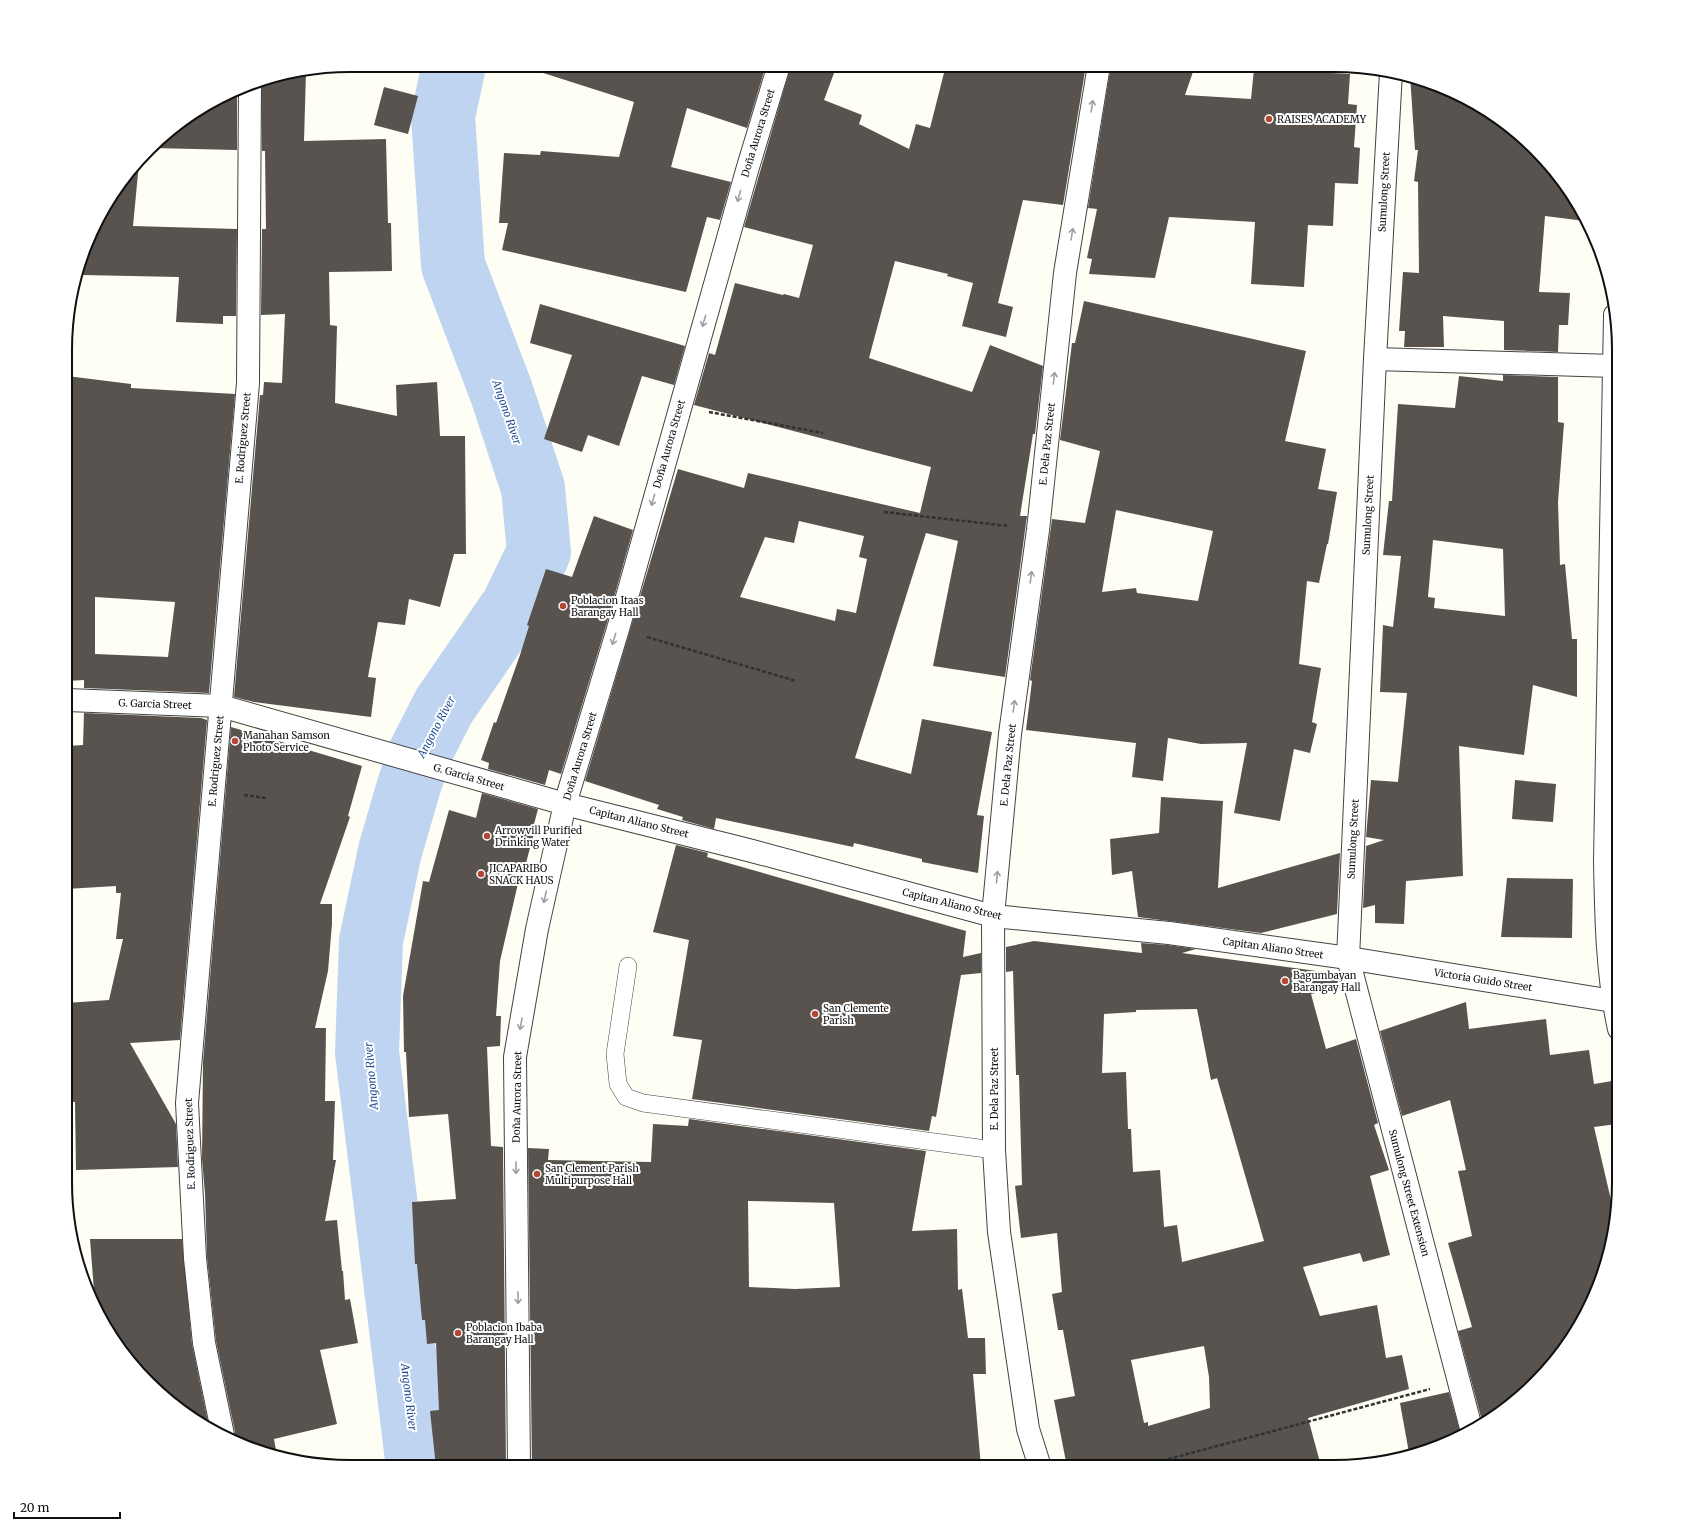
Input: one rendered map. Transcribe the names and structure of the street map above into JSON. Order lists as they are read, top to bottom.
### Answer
{
  "streets": {
    "street": [
      "Doña Aurora Street",
      "Sumulong Street",
      "E. Rodriguez Street",
      "E. Dela Paz Street",
      "G. Garcia Street",
      "Capitan Aliano Street",
      "Victoria Guido Street",
      "Sumulong Street Extension"
    ]
  },
  "crossings": [
    ["Doña Aurora Street", "G. Garcia Street"],
    ["Doña Aurora Street", "Capitan Aliano Street"],
    ["Sumulong Street", "Capitan Aliano Street"],
    ["Sumulong Street", "Victoria Guido Street"],
    ["Sumulong Street", "Sumulong Street Extension"],
    ["E. Rodriguez Street", "G. Garcia Street"],
    ["E. Dela Paz Street", "Capitan Aliano Street"],
    ["G. Garcia Street", "Capitan Aliano Street"],
    ["Capitan Aliano Street", "Victoria Guido Street"],
    ["Capitan Aliano Street", "Sumulong Street Extension"],
    ["Victoria Guido Street", "Sumulong Street Extension"]
  ],
  "one_way": ["Doña Aurora Street", "E. Dela Paz Street"],
  "water": ["Angono River"],
  "places": [
    "RAISES ACADEMY",
    "Poblacion Itaas Barangay Hall",
    "Manahan Samson Photo Service",
    "Arrowvill Purified Drinking Water",
    "JICAPARIBO SNACK HAUS",
    "Bagumbayan Barangay Hall",
    "San Clemente Parish",
    "San Clement Parish Multipurpose Hall",
    "Poblacion Ibaba Barangay Hall"
  ],
  "scale_bar": "20 m"
}
